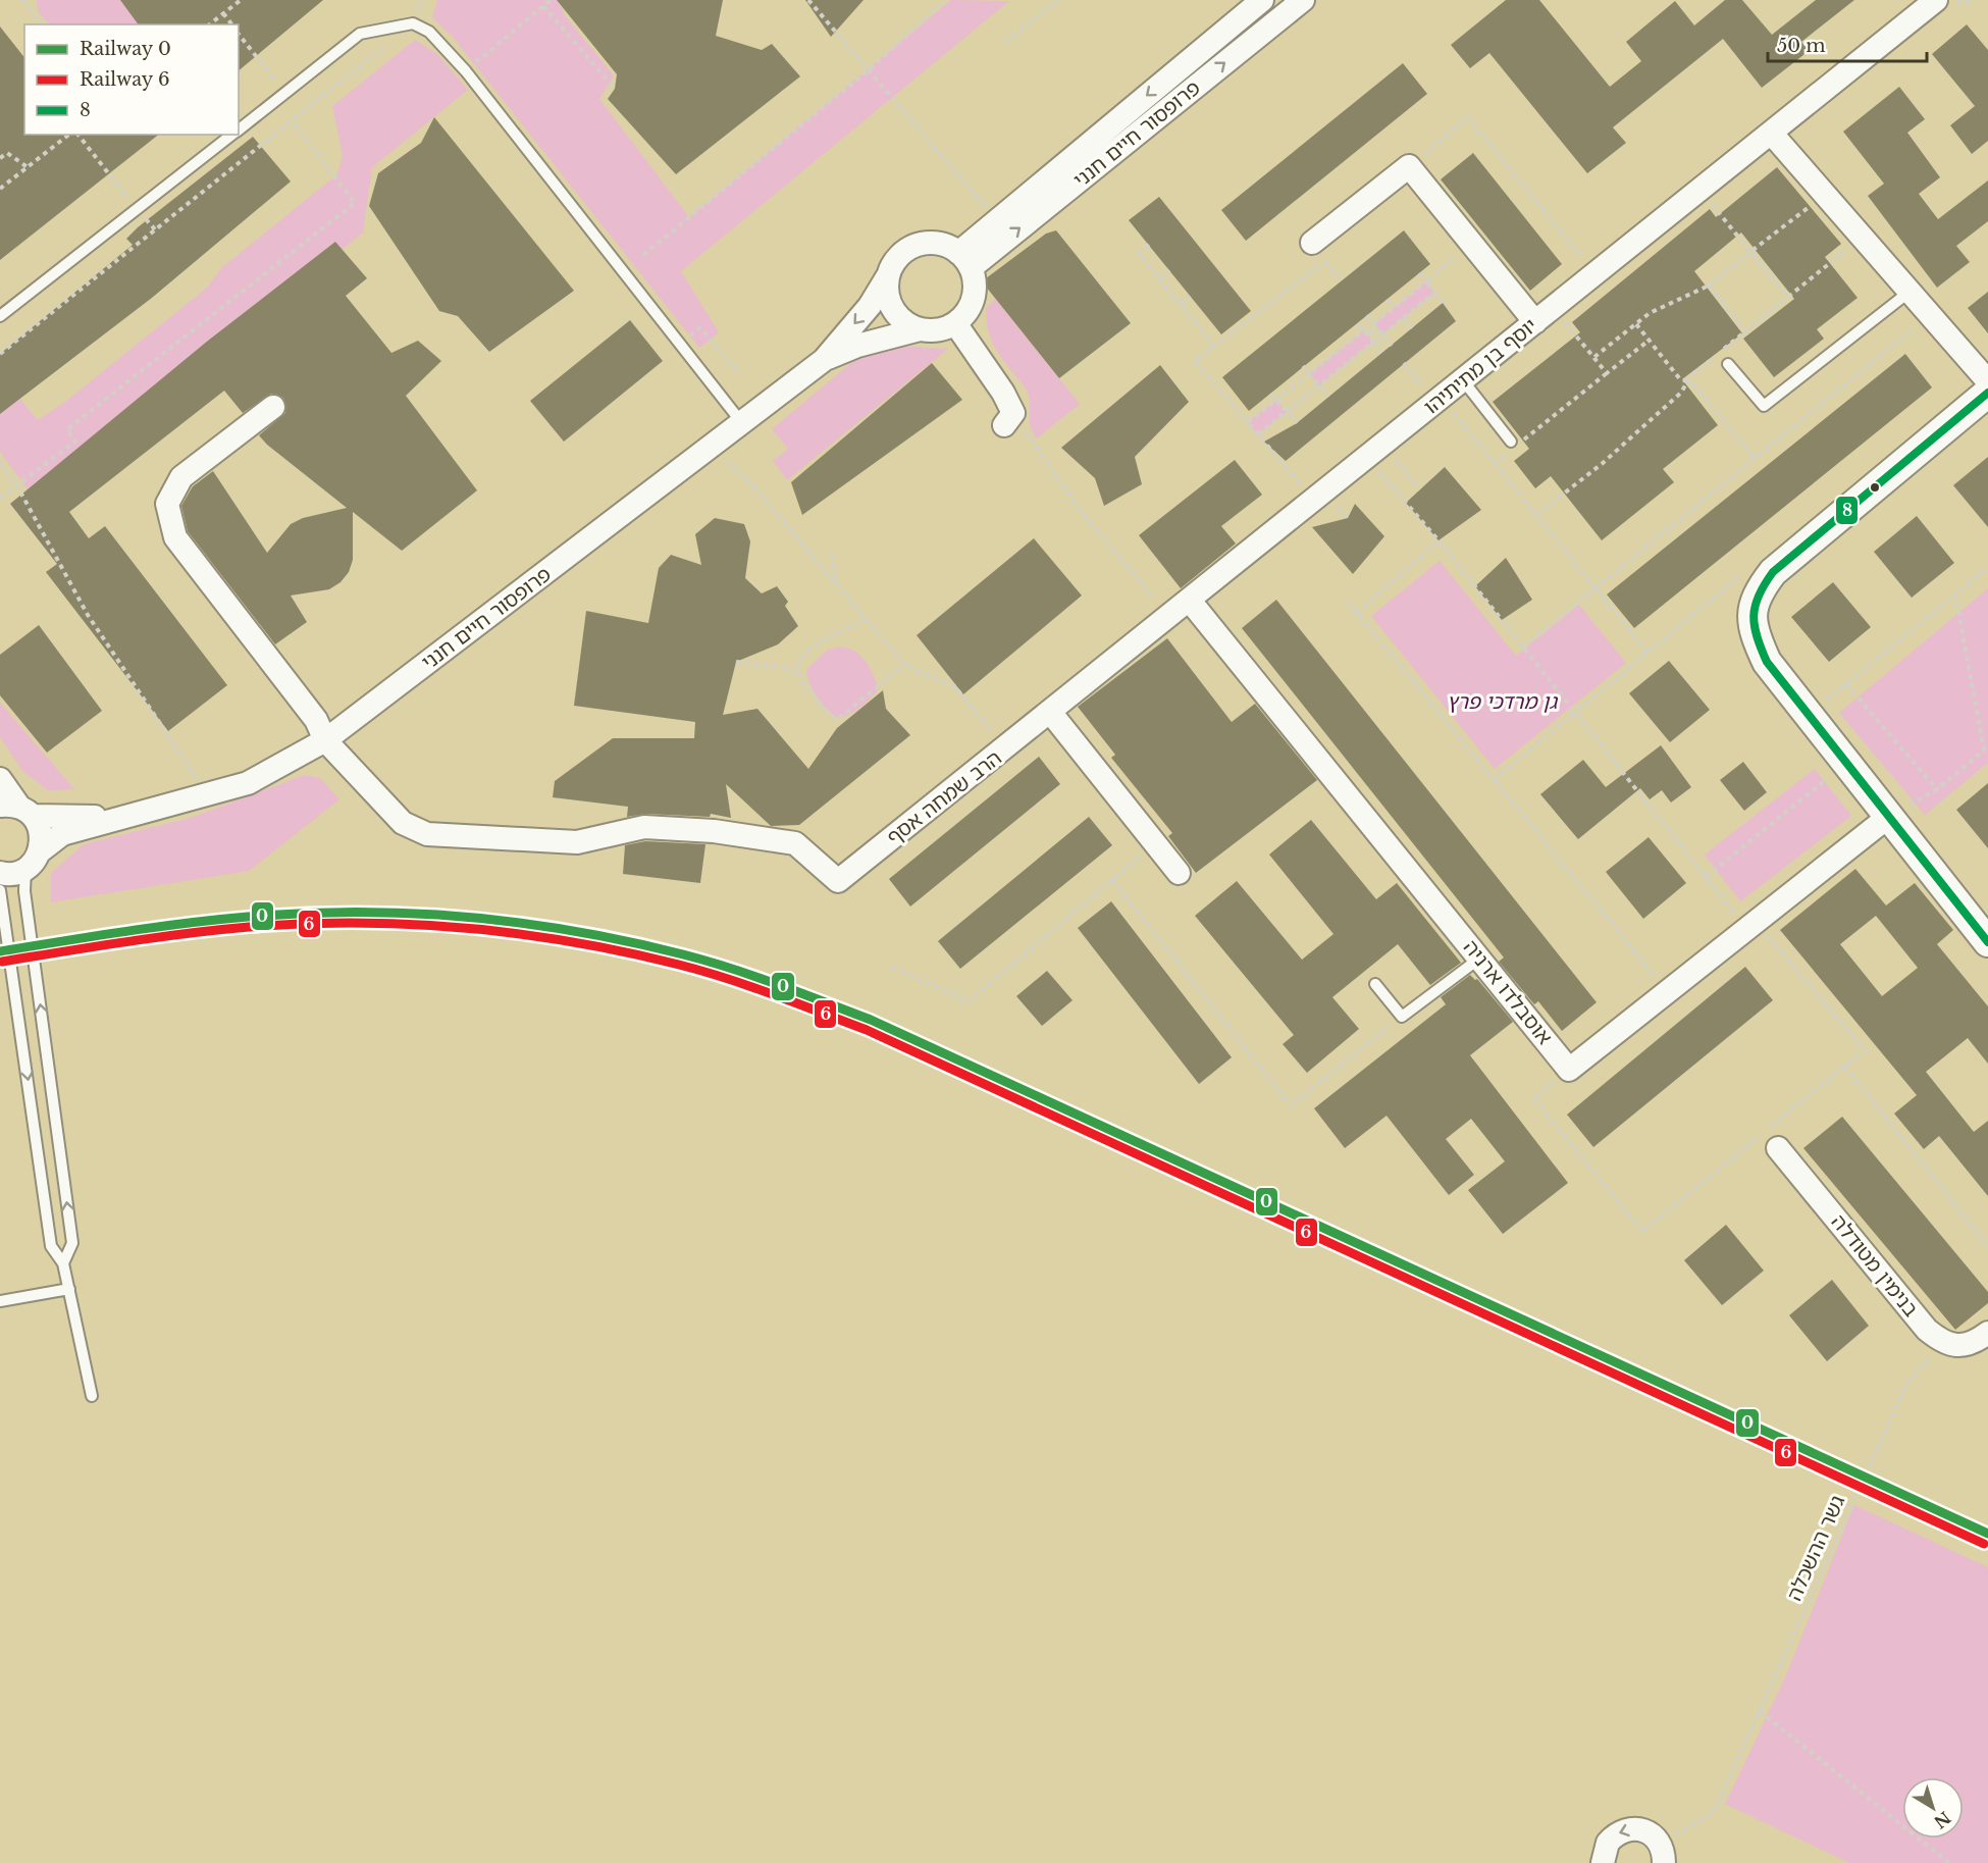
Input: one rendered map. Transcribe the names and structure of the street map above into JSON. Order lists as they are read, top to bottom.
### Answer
{
  "streets": {
    "street": [
      "פרופסור חיים חנני",
      "יוסף בן מתיתיהו",
      "הרב שמחה אסף",
      "אוסבלדו ארניה",
      "בנימין מטודלה"
    ],
    "path": ["גשר ההשכלה"]
  },
  "crossings": [
    ["פרופסור חיים חנני", "הרב שמחה אסף"],
    ["יוסף בן מתיתיהו", "הרב שמחה אסף"],
    ["יוסף בן מתיתיהו", "אוסבלדו ארניה"],
    ["הרב שמחה אסף", "אוסבלדו ארניה"]
  ],
  "parks": ["גן מרדכי פרץ"],
  "lines": ["transit line 8", "rail line 0", "rail line 6"],
  "legend": ["Railway 0", "Railway 6", "8"],
  "scale_bar": "50 m",
  "north": "bottom right"
}
